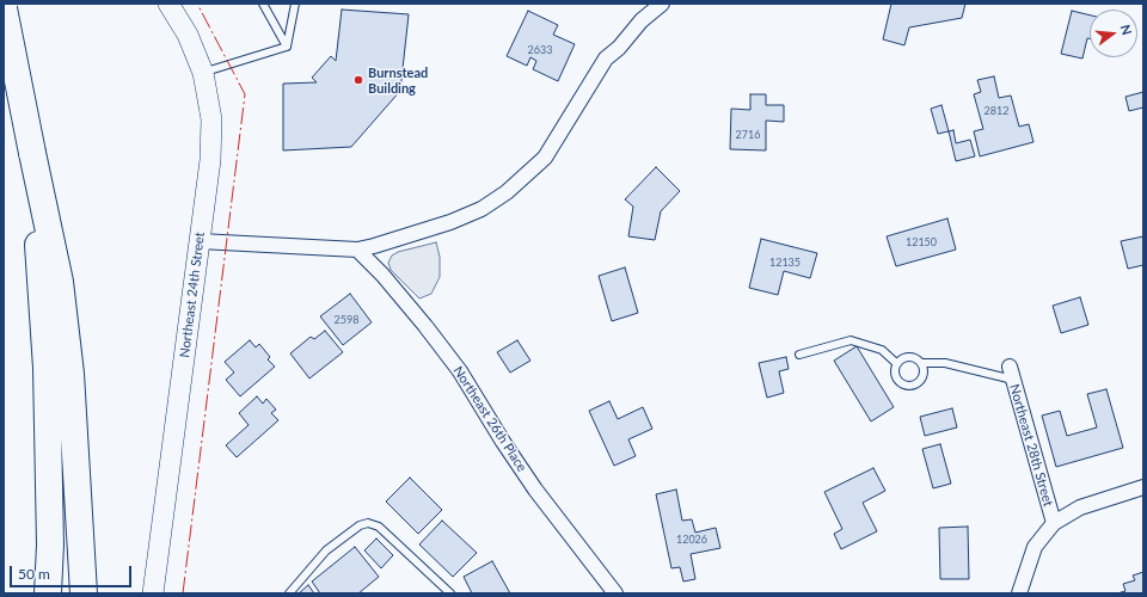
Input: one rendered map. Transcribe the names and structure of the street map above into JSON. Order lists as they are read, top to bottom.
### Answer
{
  "streets": {
    "street": ["Northeast 24th Street", "Northeast 26th Place", "Northeast 28th Street"]
  },
  "places": ["Burnstead Building"],
  "house_numbers": [
    "2633",
    "2812",
    "2716",
    "12150",
    "12135",
    "2598",
    "12026"
  ],
  "scale_bar": "50 m",
  "north": "right"
}
